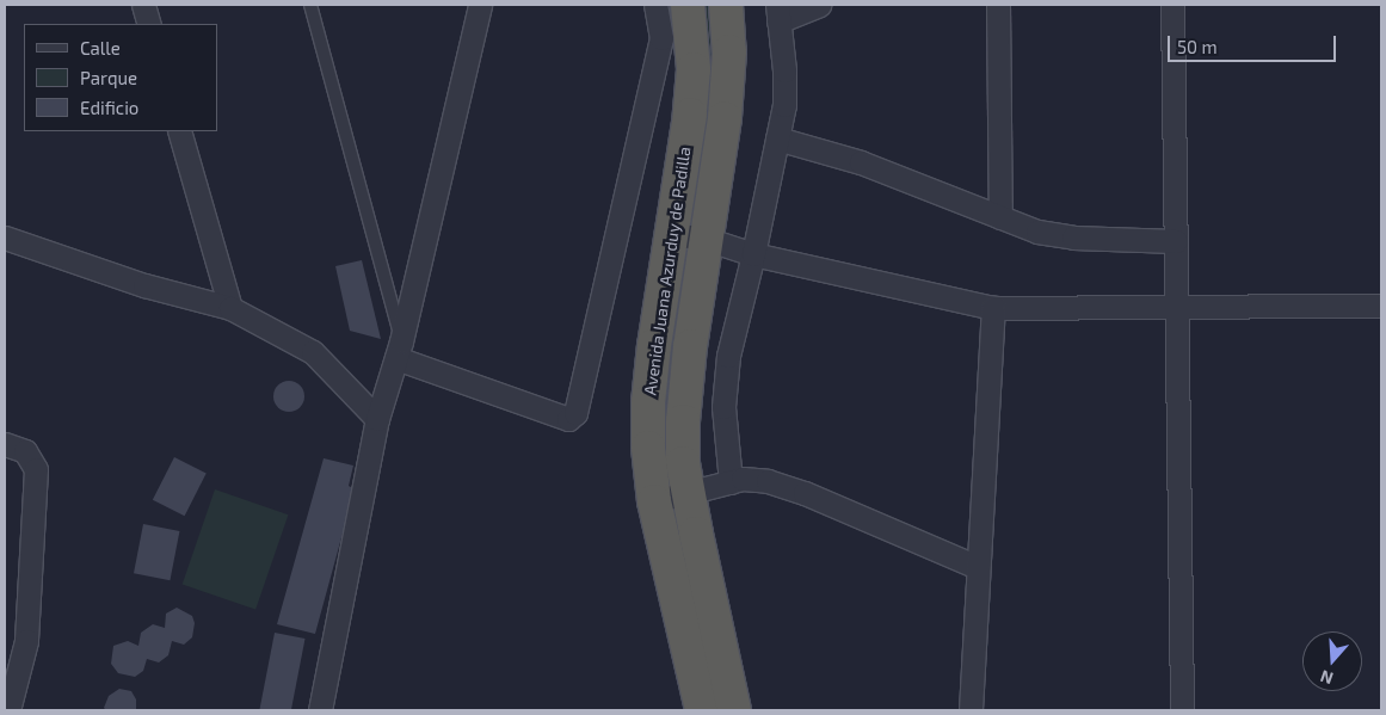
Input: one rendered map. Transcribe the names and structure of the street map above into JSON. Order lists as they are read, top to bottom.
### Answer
{
  "streets": {
    "highway": ["Avenida Juana Azurduy de Padilla"]
  },
  "legend": ["Calle", "Parque", "Edificio"],
  "scale_bar": "50 m",
  "north": "bottom"
}
